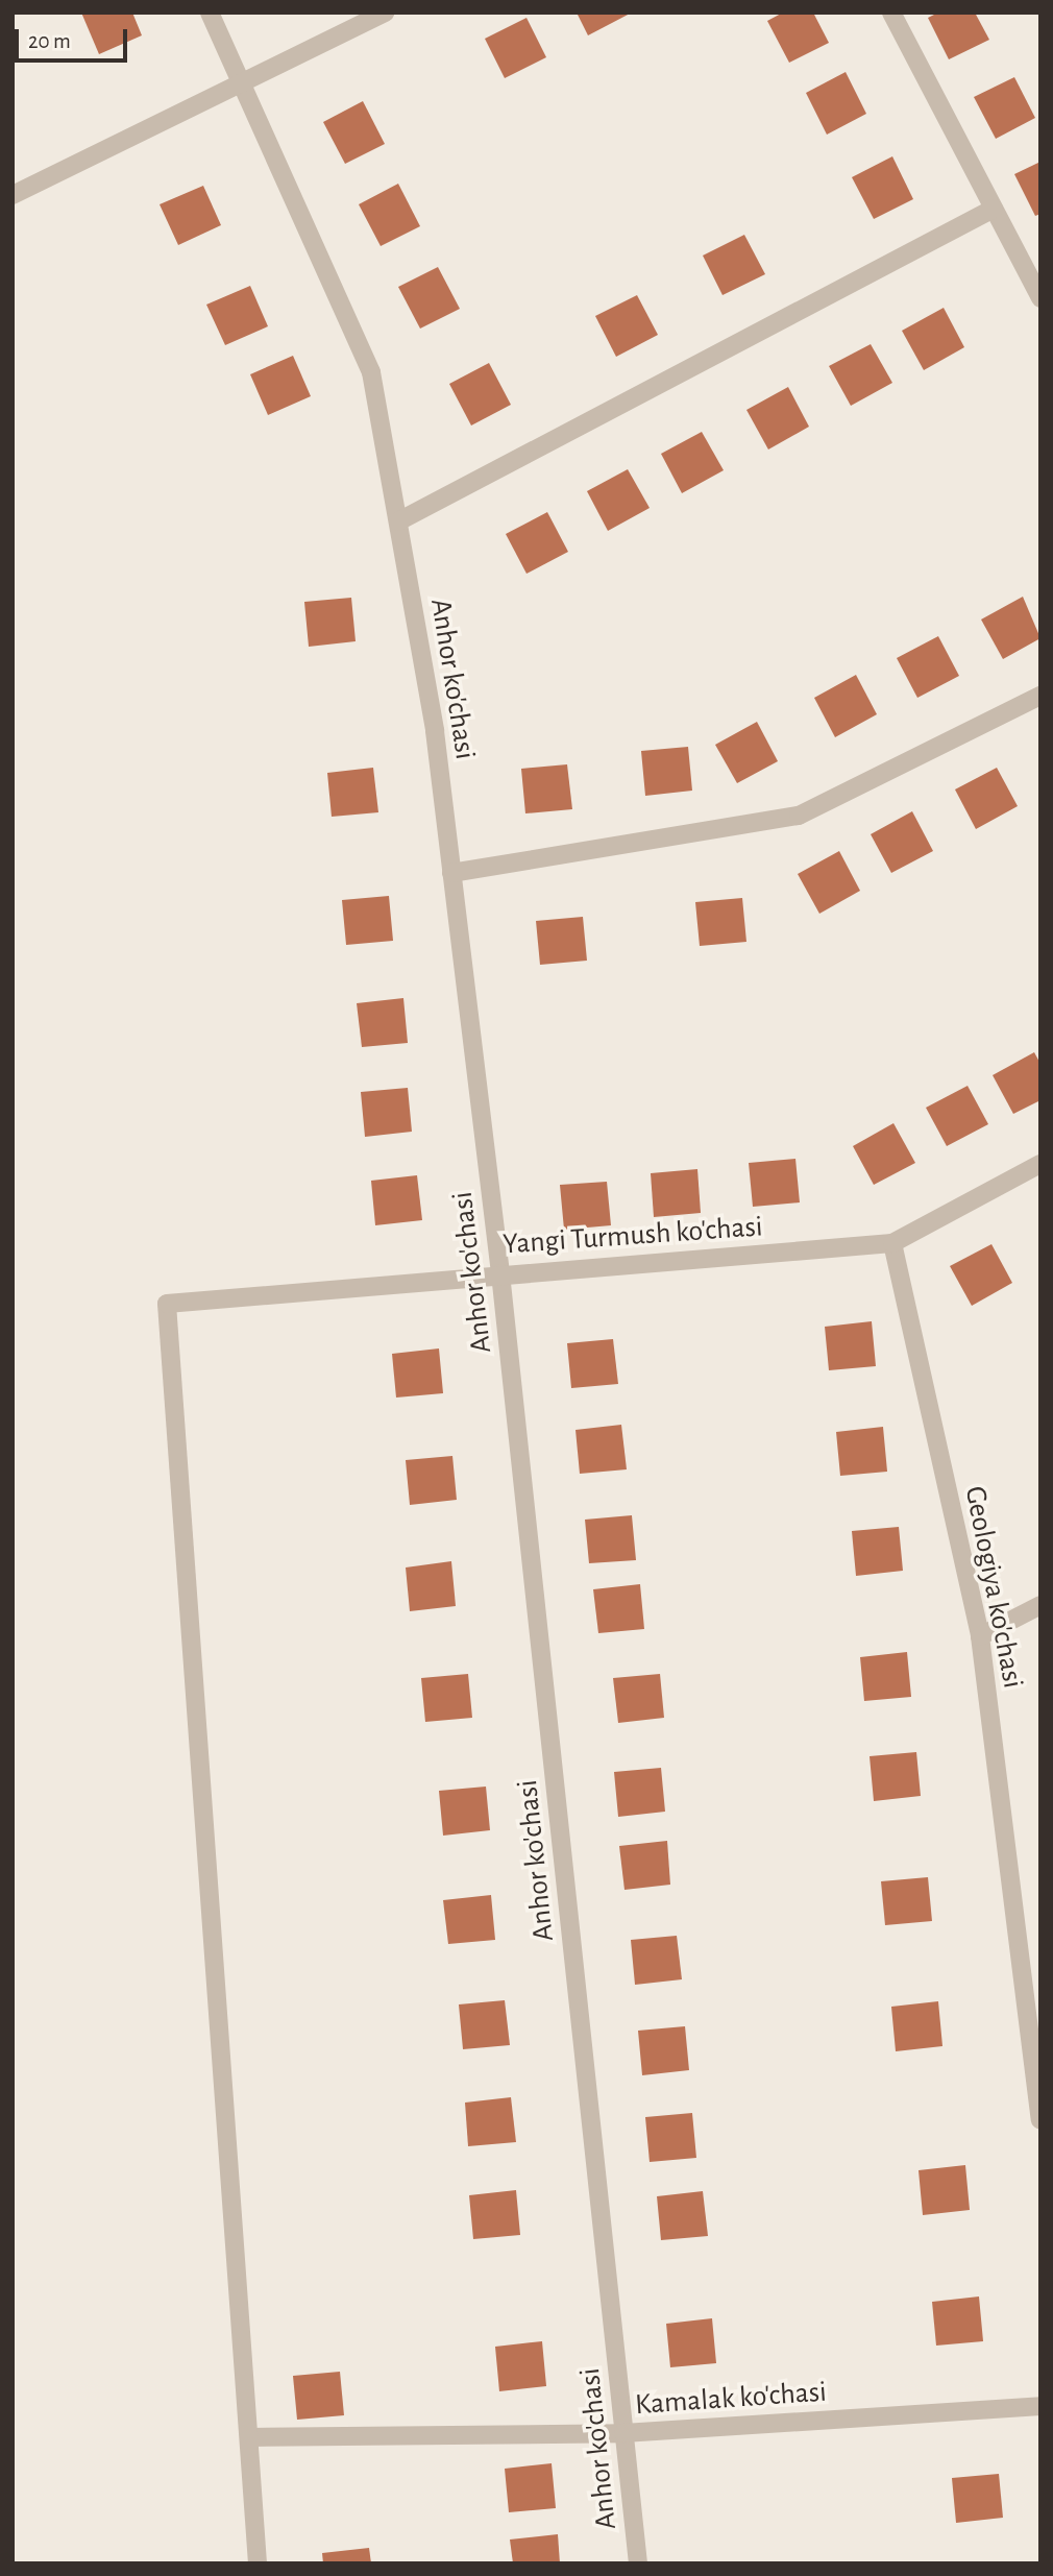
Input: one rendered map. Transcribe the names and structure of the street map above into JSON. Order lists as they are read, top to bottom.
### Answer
{
  "streets": {
    "street": [
      "Anhor ko'chasi",
      "Yangi Turmush ko'chasi",
      "Geologiya ko'chasi",
      "Kamalak ko'chasi"
    ]
  },
  "crossings": [
    ["Anhor ko'chasi", "Yangi Turmush ko'chasi"],
    ["Anhor ko'chasi", "Kamalak ko'chasi"],
    ["Yangi Turmush ko'chasi", "Geologiya ko'chasi"],
    ["Yangi Turmush ko'chasi", "Kamalak ko'chasi"]
  ],
  "scale_bar": "20 m"
}
